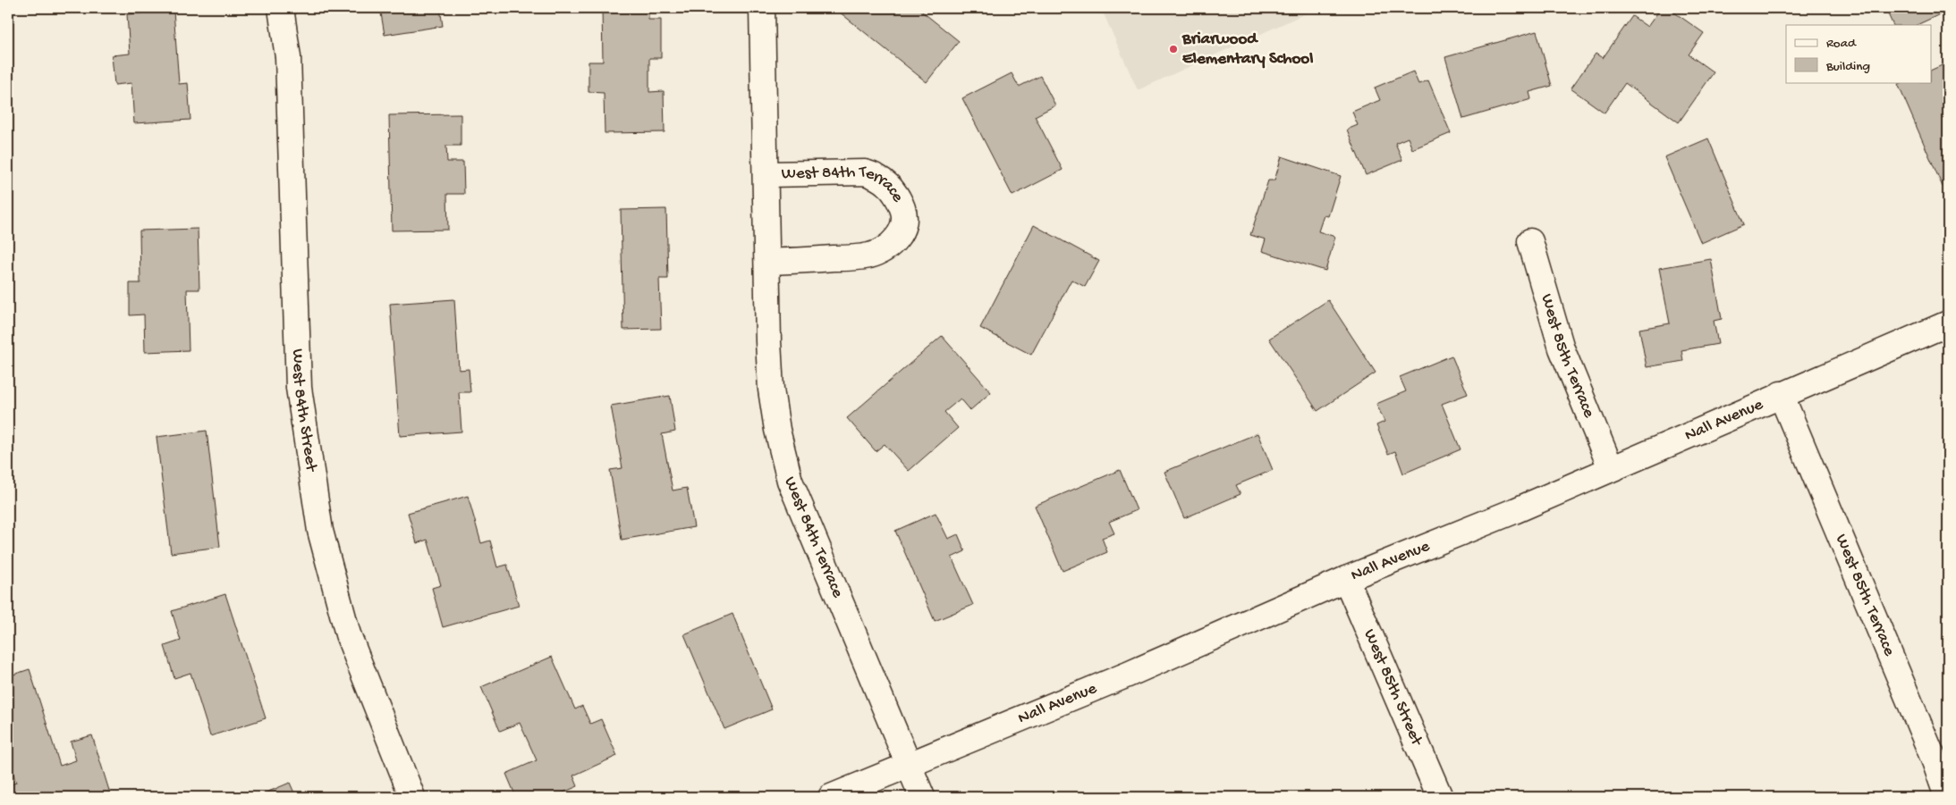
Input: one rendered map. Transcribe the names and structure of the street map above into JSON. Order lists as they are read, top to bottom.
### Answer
{
  "streets": {
    "street": [
      "West 84th Terrace",
      "West 85th Terrace",
      "West 84th Street",
      "Nall Avenue",
      "West 85th Street"
    ]
  },
  "crossings": [
    ["West 84th Terrace", "Nall Avenue"],
    ["West 85th Terrace", "Nall Avenue"],
    ["Nall Avenue", "West 85th Street"]
  ],
  "places": ["Briarwood Elementary School"],
  "legend": ["Road", "Building"]
}
